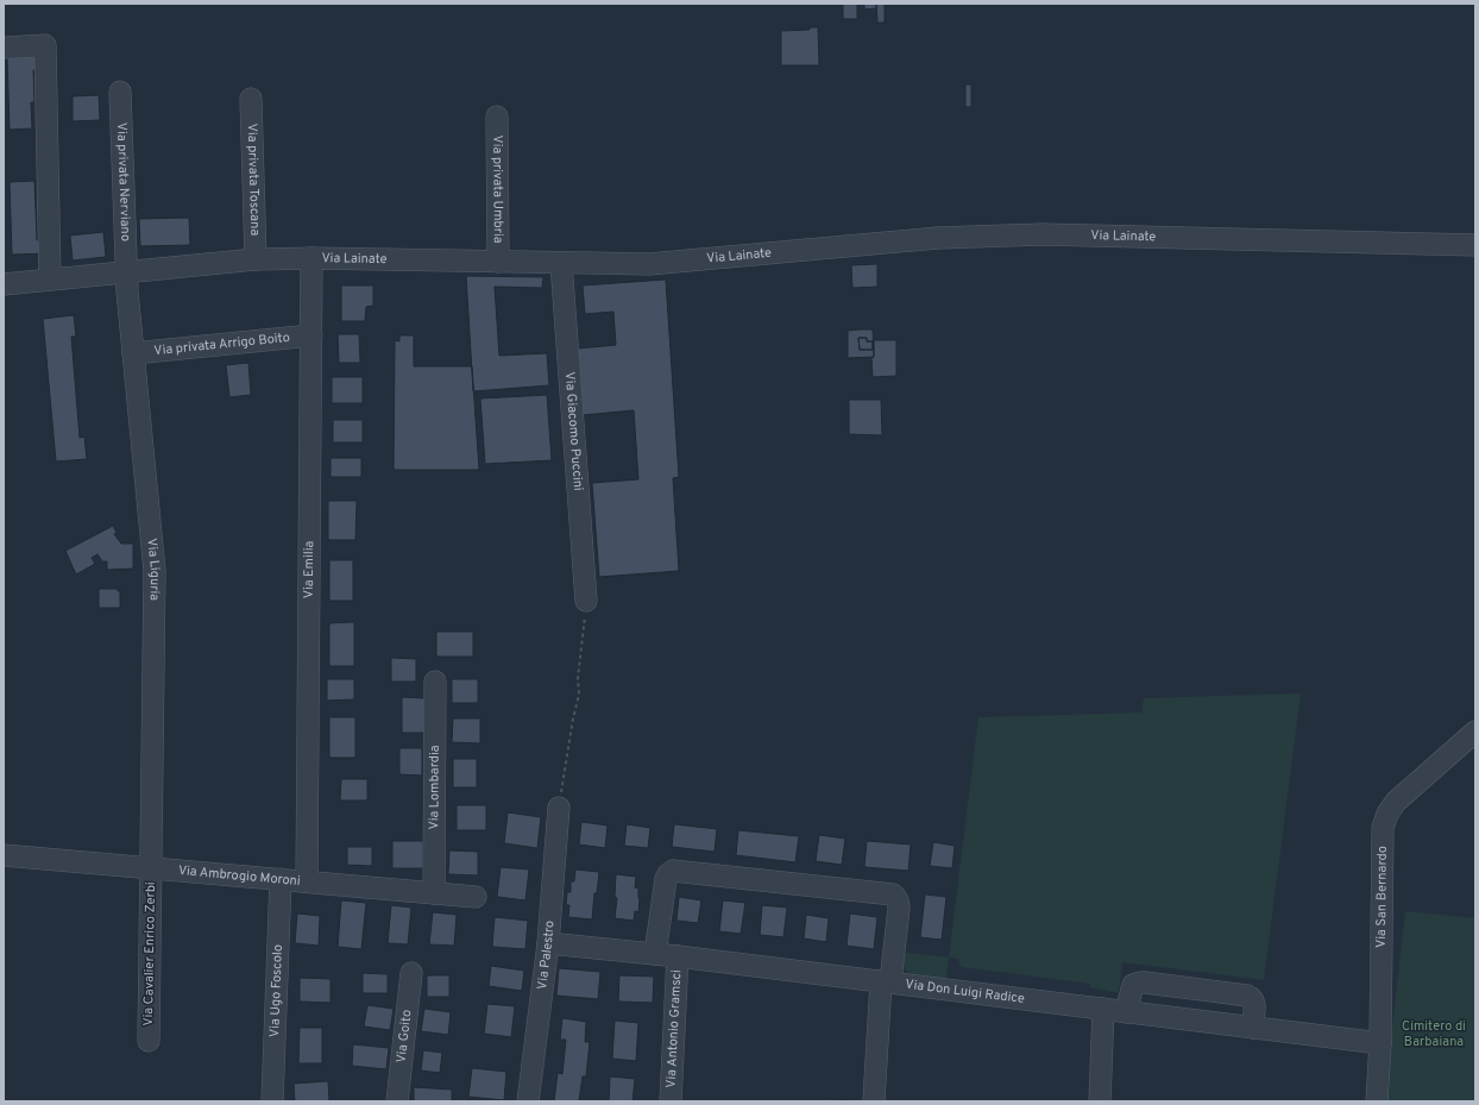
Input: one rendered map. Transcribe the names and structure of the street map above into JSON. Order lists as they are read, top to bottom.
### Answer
{
  "streets": {
    "street": [
      "Via privata Toscana",
      "Via privata Nerviano",
      "Via privata Umbria",
      "Via Lainate",
      "Via privata Arrigo Boito",
      "Via Giacomo Puccini",
      "Via Liguria",
      "Via Emilia",
      "Via Lombardia",
      "Via Ambrogio Moroni",
      "Via San Bernardo",
      "Via Cavalier Enrico Zerbi",
      "Via Palestro",
      "Via Ugo Foscolo",
      "Via Don Luigi Radice",
      "Via Antonio Gramsci",
      "Via Goito"
    ]
  },
  "crossings": [
    ["Via privata Toscana", "Via Lainate"],
    ["Via privata Nerviano", "Via Lainate"],
    ["Via privata Nerviano", "Via Liguria"],
    ["Via privata Umbria", "Via Lainate"],
    ["Via Lainate", "Via Giacomo Puccini"],
    ["Via Lainate", "Via Liguria"],
    ["Via Lainate", "Via Emilia"],
    ["Via privata Arrigo Boito", "Via Liguria"],
    ["Via privata Arrigo Boito", "Via Emilia"],
    ["Via Liguria", "Via Ambrogio Moroni"],
    ["Via Liguria", "Via Cavalier Enrico Zerbi"],
    ["Via Emilia", "Via Ambrogio Moroni"],
    ["Via Lombardia", "Via Ambrogio Moroni"],
    ["Via Ambrogio Moroni", "Via Cavalier Enrico Zerbi"],
    ["Via Ambrogio Moroni", "Via Ugo Foscolo"],
    ["Via San Bernardo", "Via Don Luigi Radice"],
    ["Via Palestro", "Via Don Luigi Radice"],
    ["Via Don Luigi Radice", "Via Antonio Gramsci"]
  ],
  "parks": ["Cimitero di Barbaiana"]
}
